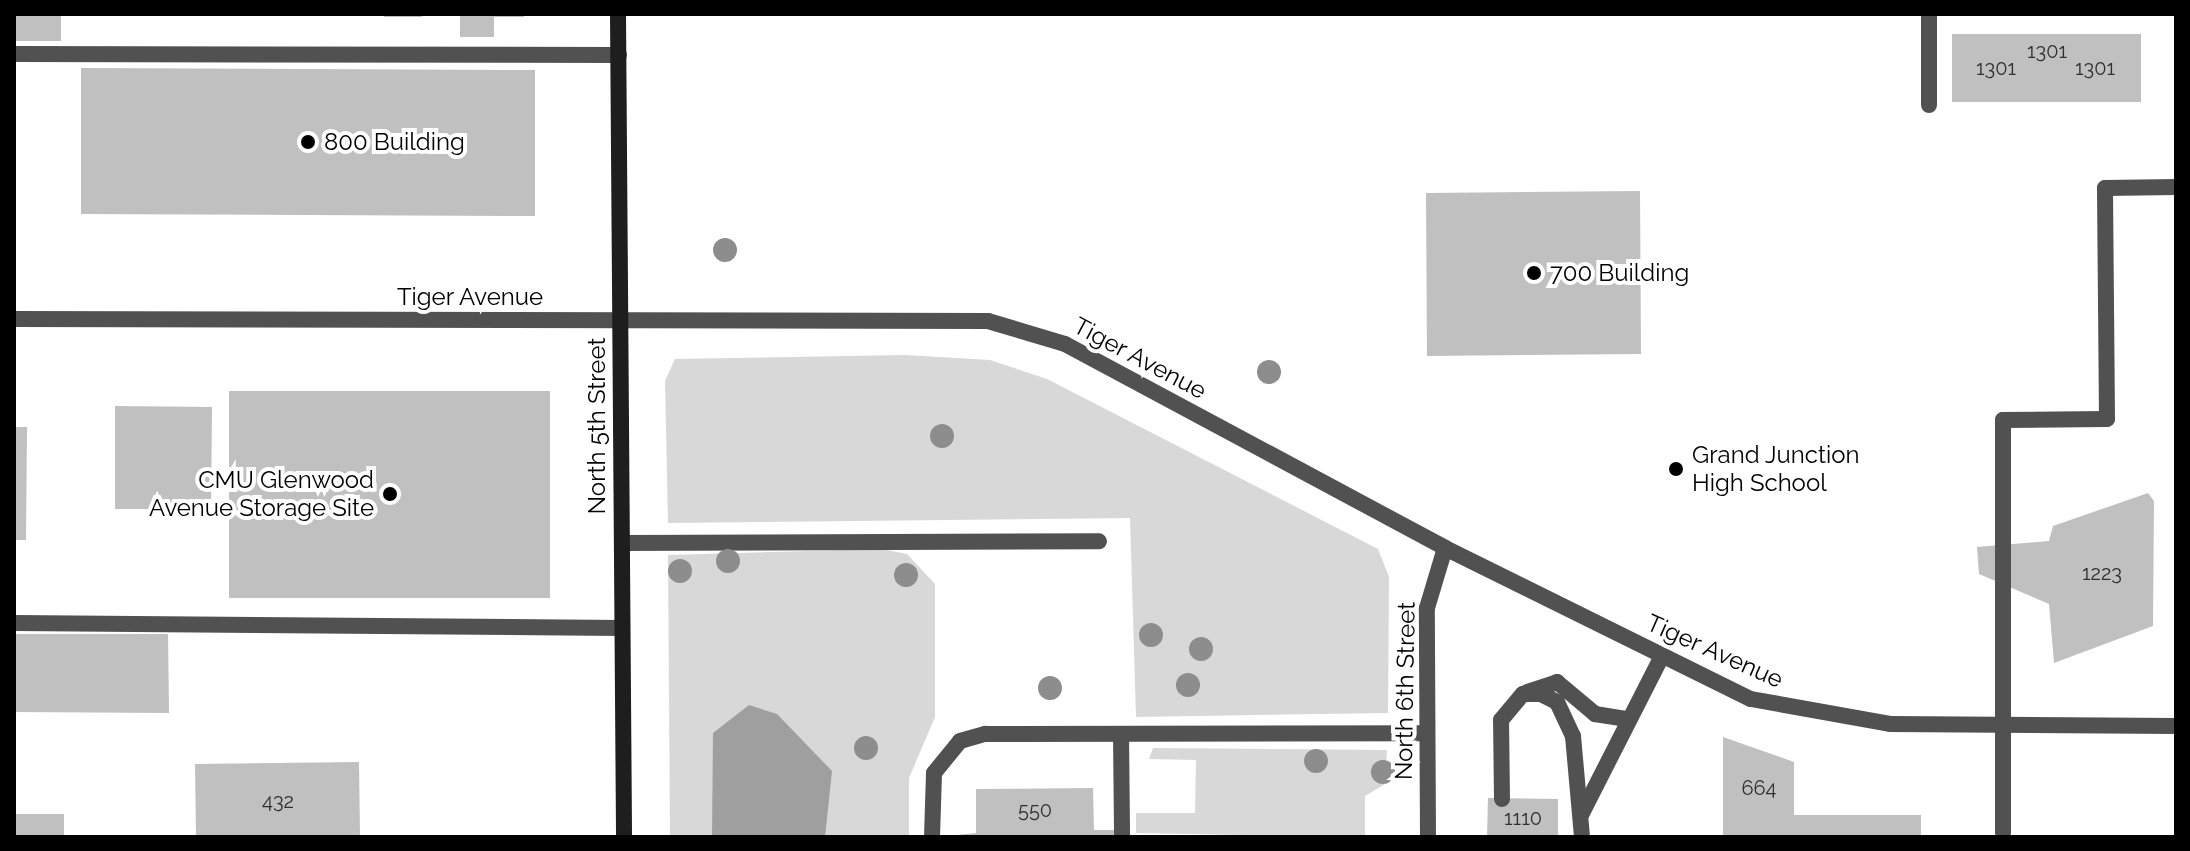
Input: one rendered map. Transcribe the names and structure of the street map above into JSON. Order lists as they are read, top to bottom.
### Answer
{
  "streets": {
    "street": ["Tiger Avenue", "North 5th Street", "North 6th Street"]
  },
  "crossings": [
    ["Tiger Avenue", "North 5th Street"],
    ["Tiger Avenue", "North 6th Street"]
  ],
  "places": [
    "800 Building",
    "700 Building",
    "Grand Junction High School",
    "CMU Glenwood Avenue Storage Site"
  ],
  "house_numbers": [
    "1301",
    "1301",
    "1301",
    "1223",
    "664",
    "432",
    "550",
    "1110"
  ]
}
